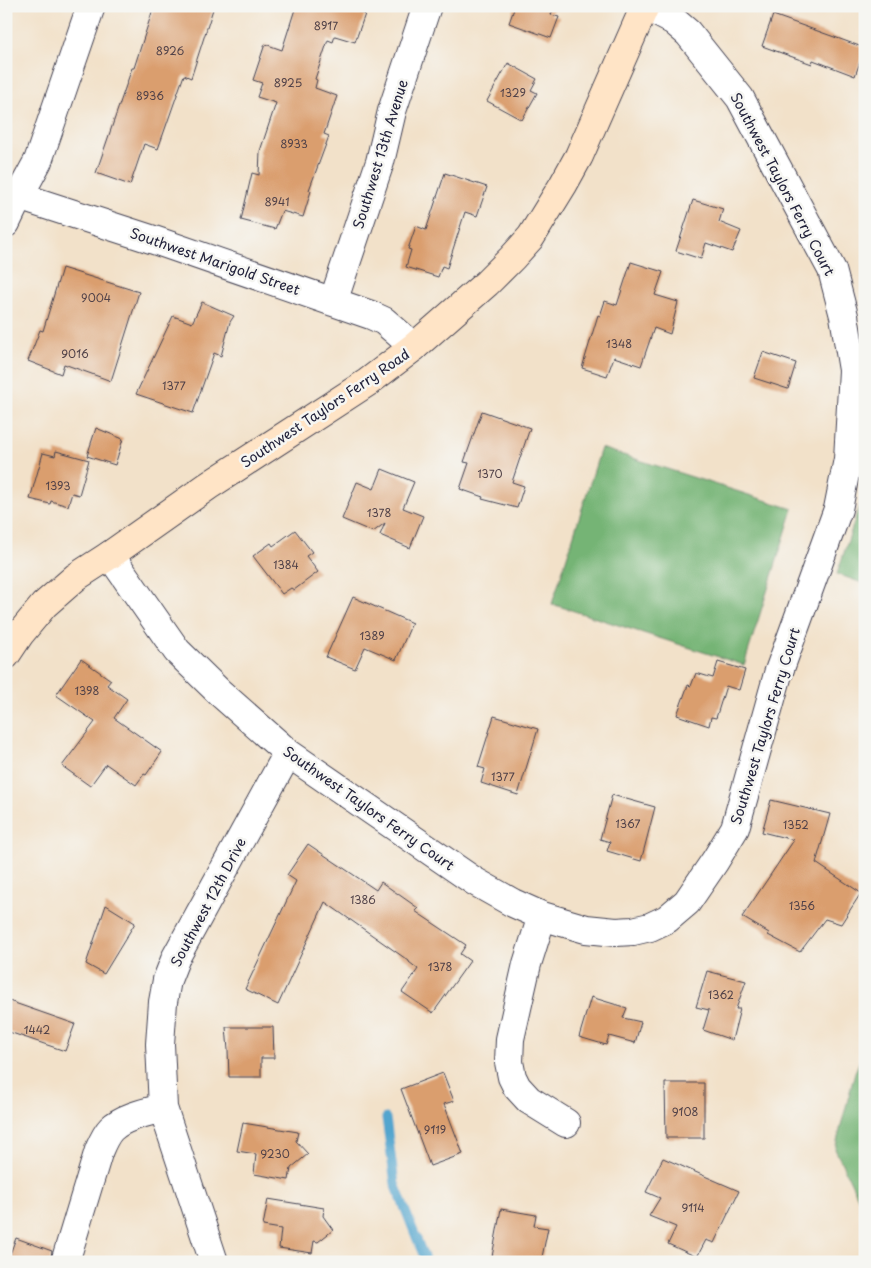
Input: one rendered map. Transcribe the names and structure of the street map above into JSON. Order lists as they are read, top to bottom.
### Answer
{
  "streets": {
    "street": [
      "Southwest 13th Avenue",
      "Southwest Taylors Ferry Court",
      "Southwest Marigold Street",
      "Southwest Taylors Ferry Road",
      "Southwest 12th Drive"
    ]
  },
  "crossings": [
    ["Southwest 13th Avenue", "Southwest Marigold Street"],
    ["Southwest Taylors Ferry Court", "Southwest Taylors Ferry Road"],
    ["Southwest Taylors Ferry Court", "Southwest 12th Drive"],
    ["Southwest Marigold Street", "Southwest Taylors Ferry Road"]
  ],
  "house_numbers": [
    "8917",
    "8926",
    "8925",
    "1329",
    "8936",
    "8933",
    "8941",
    "9004",
    "1348",
    "9016",
    "1377",
    "1370",
    "1393",
    "1378",
    "1384",
    "1389",
    "1398",
    "1377",
    "1367",
    "1352",
    "1386",
    "1356",
    "1378",
    "1362",
    "1442",
    "9108",
    "9119",
    "9230",
    "9114"
  ]
}
